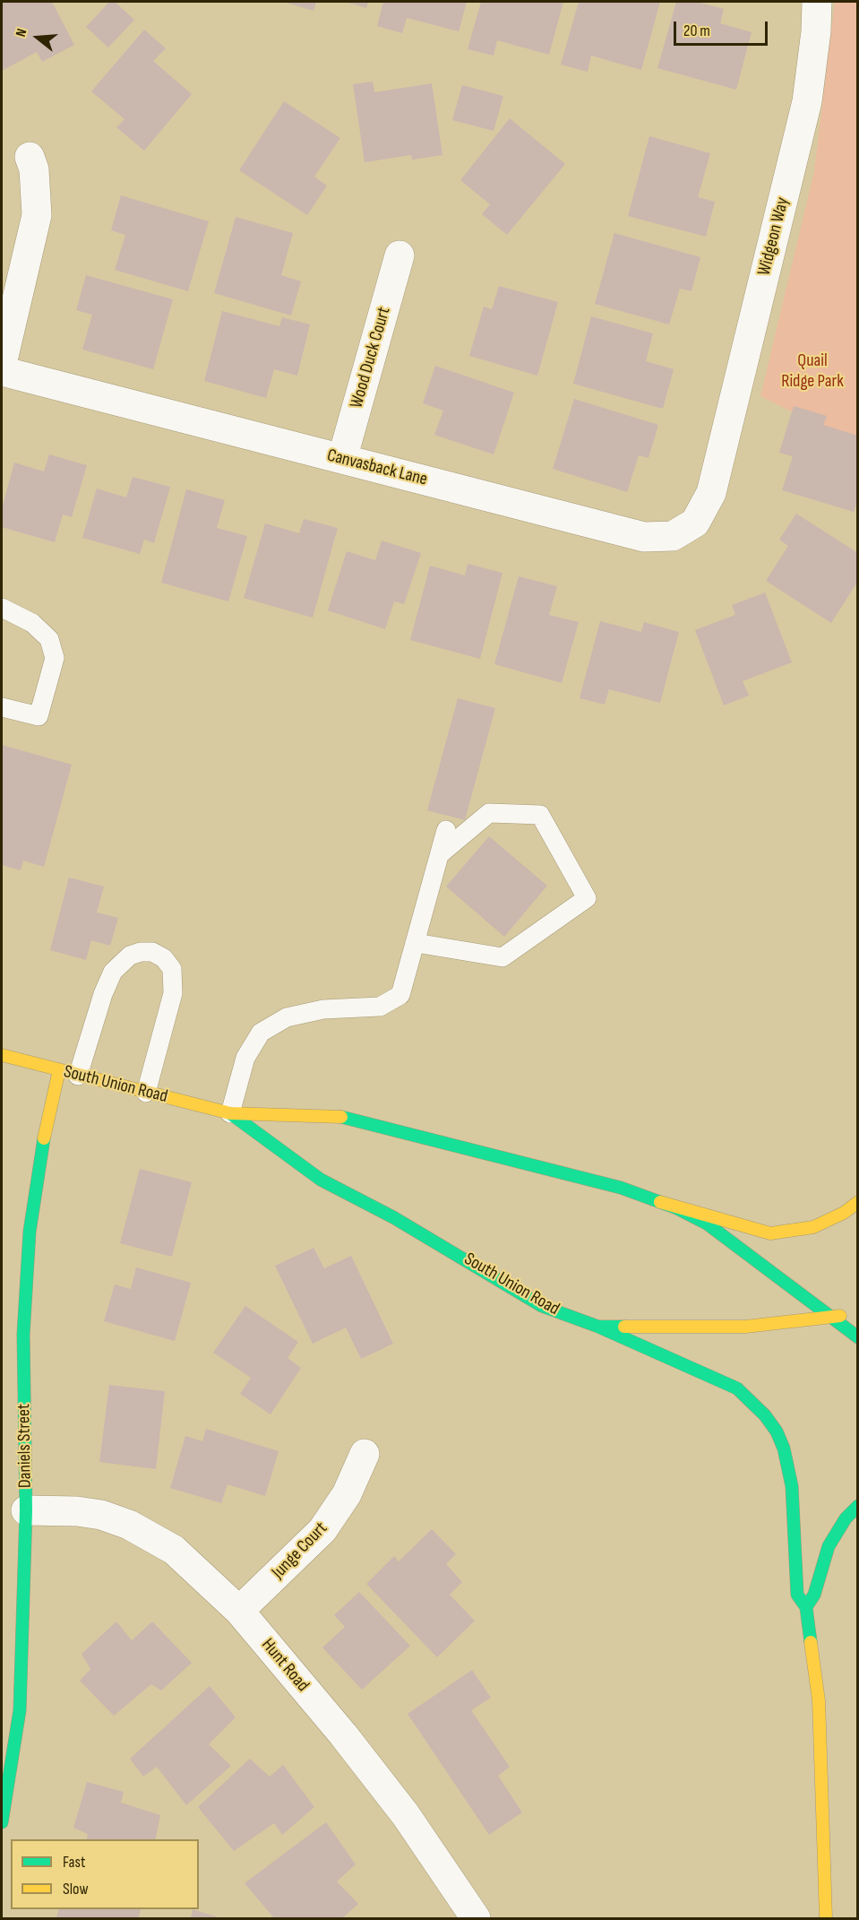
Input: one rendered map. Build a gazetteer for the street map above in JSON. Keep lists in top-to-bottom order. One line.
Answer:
{"streets":{"main road":["South Union Road","Daniels Street"],"street":["Widgeon Way","Wood Duck Court","Canvasback Lane","Junge Court","Hunt Road"]},"crossings":[["Widgeon Way","Canvasback Lane"],["Wood Duck Court","Canvasback Lane"],["South Union Road","Daniels Street"],["Daniels Street","Hunt Road"],["Junge Court","Hunt Road"]],"parks":["Quail Ridge Park"],"legend":["Fast","Slow"],"scale_bar":"20 m","north":"left"}
